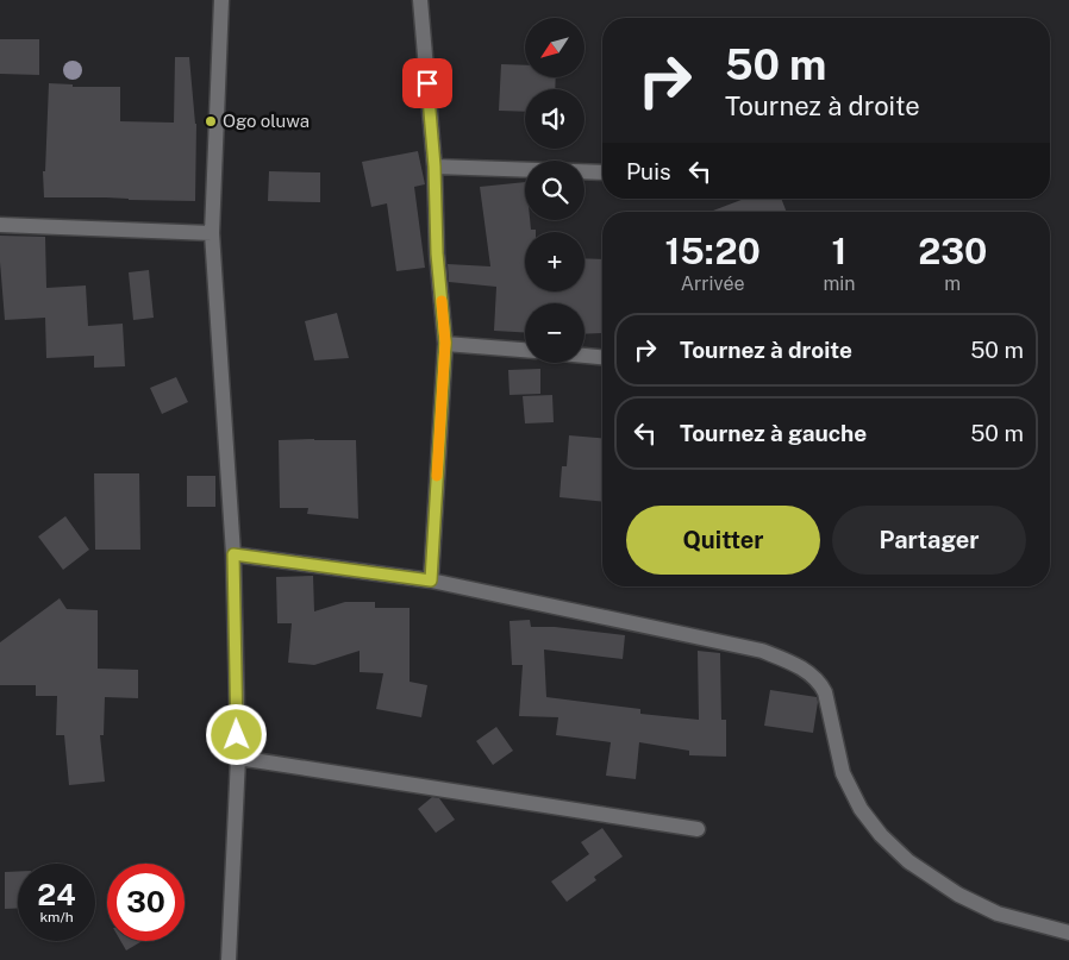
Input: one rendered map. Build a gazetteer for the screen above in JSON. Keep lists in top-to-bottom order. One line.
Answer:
{"places":["Ogo oluwa"],"north":"bottom left","page":{"map_buttons":["+","−"],"turn":["50 m","Tournez à droite"],"then":"Puis","eta":["15:20","Arrivée","1","min","230","m"],"list":[{"name":"Tournez à droite","value":"50 m"},{"name":"Tournez à gauche","value":"50 m"}],"buttons":["Quitter","Partager"],"speed":"24 km/h","limit":"30"}}
